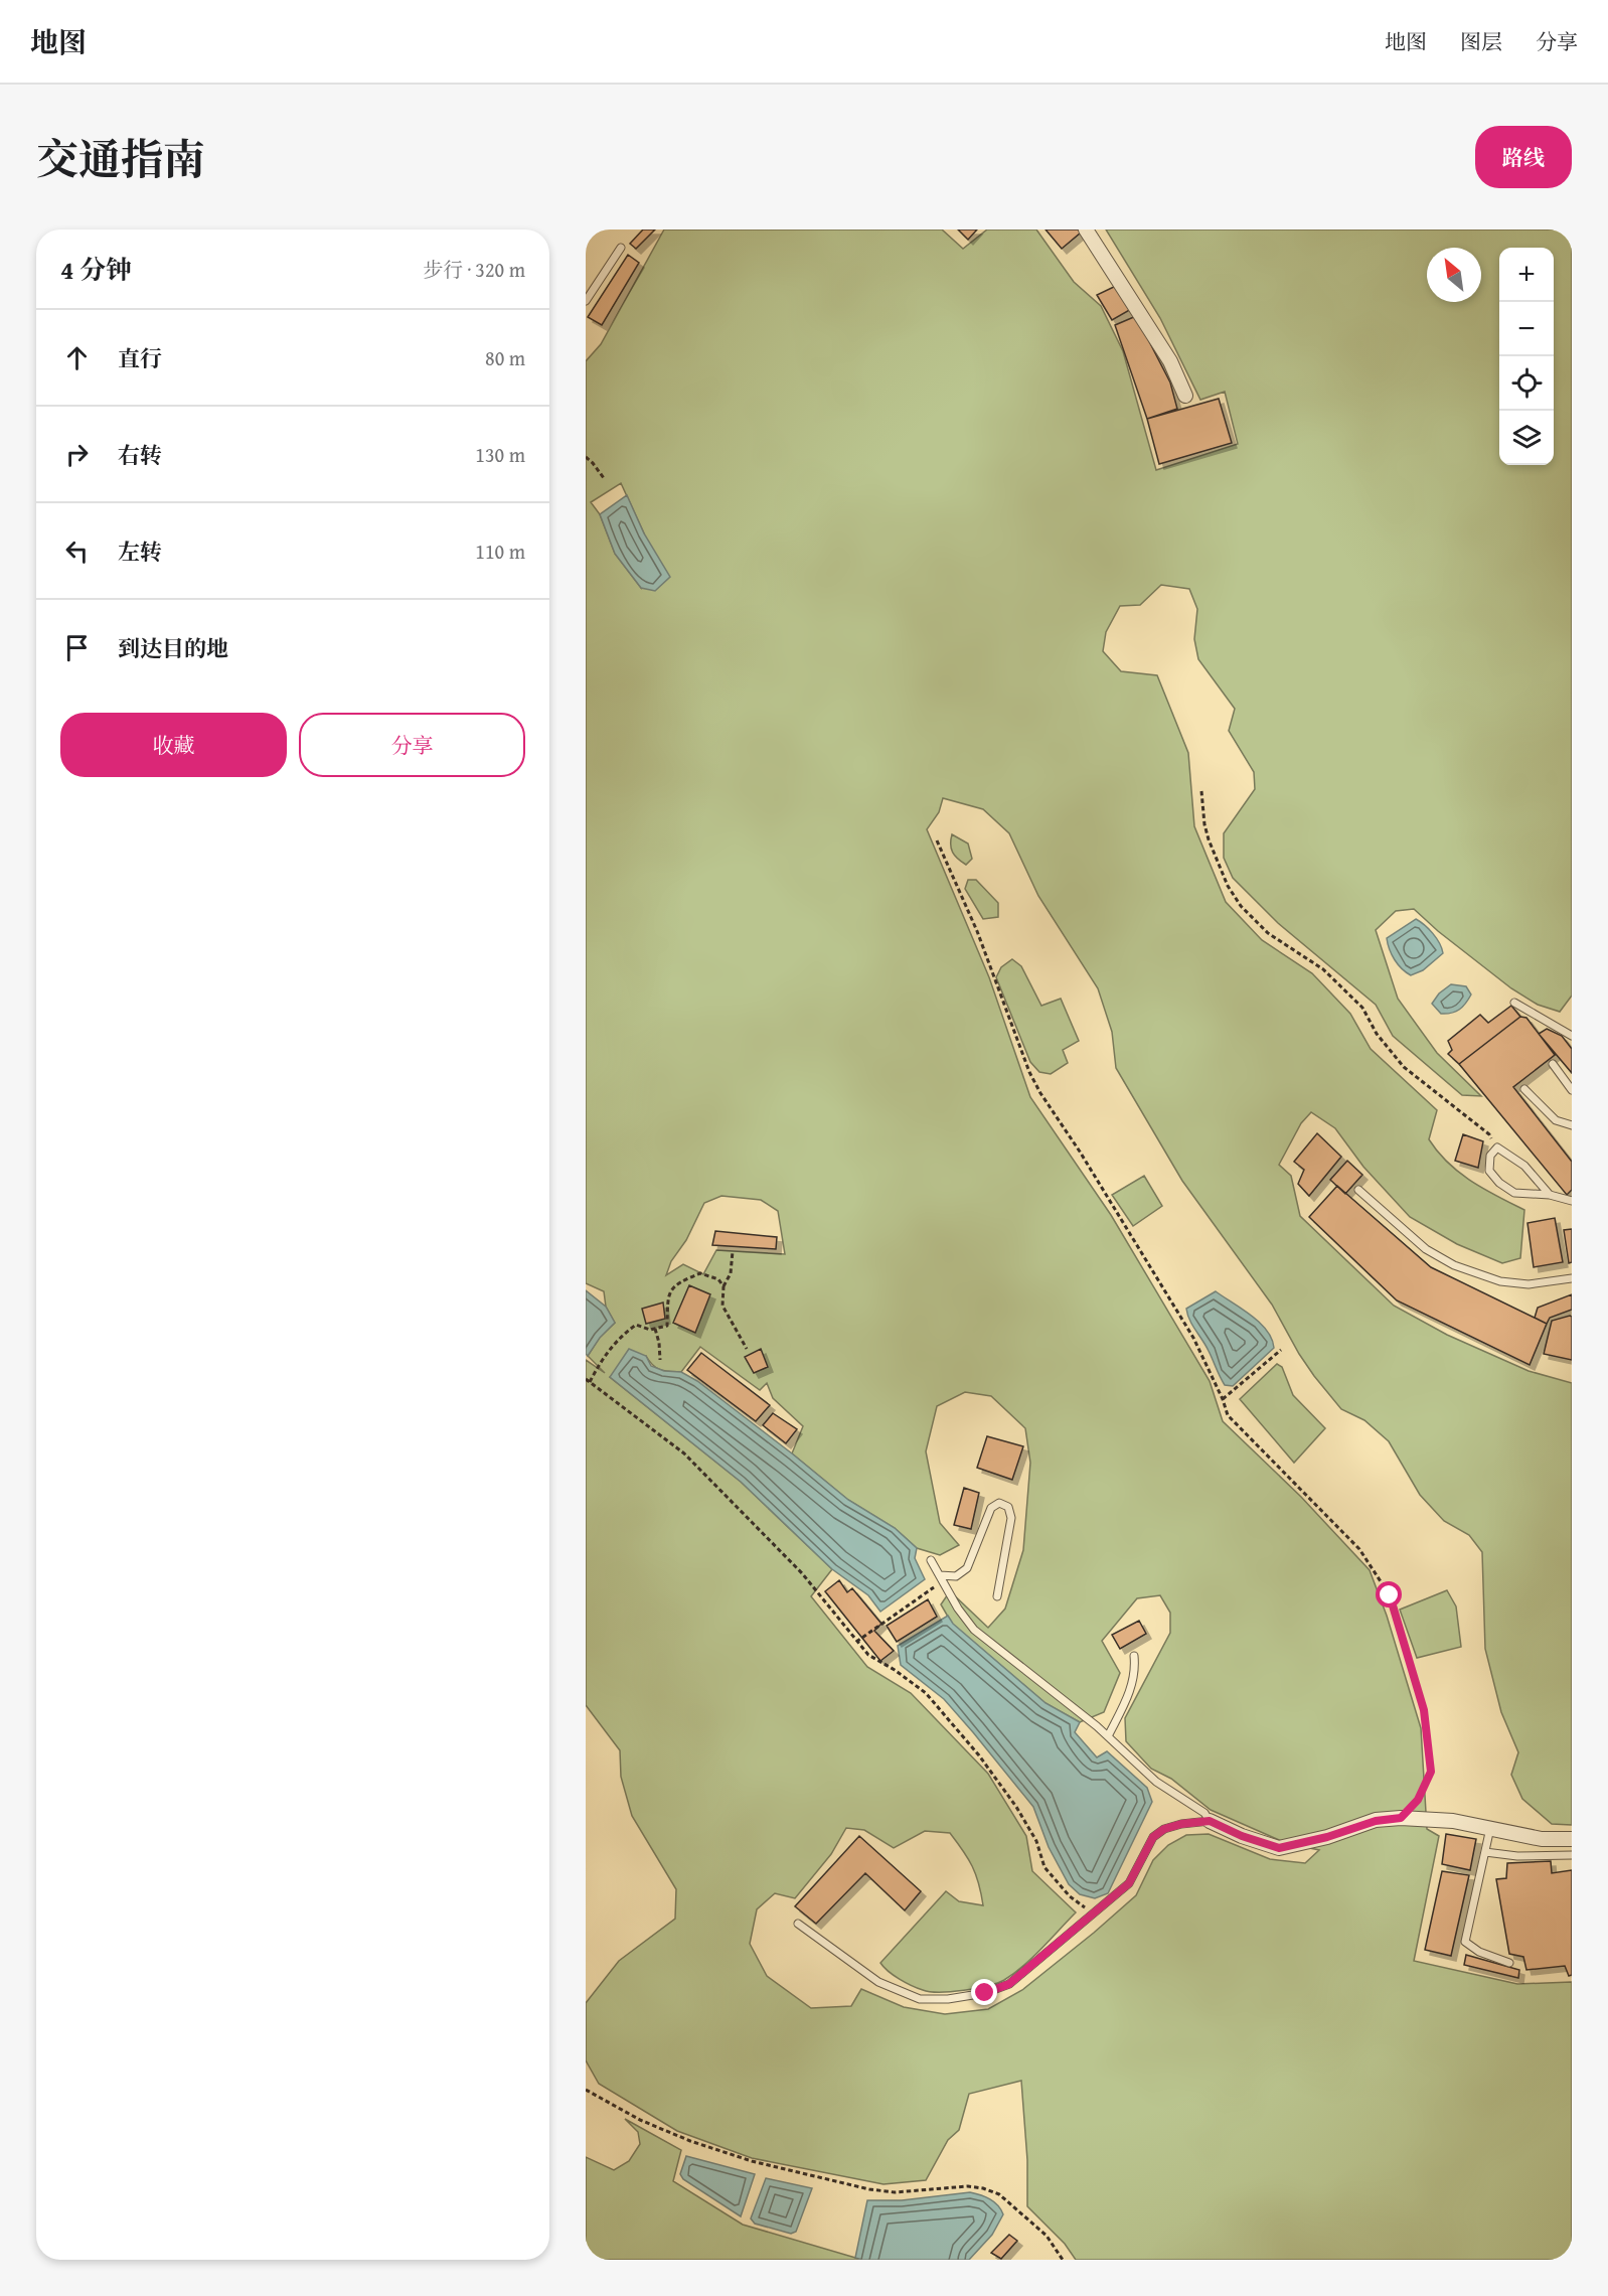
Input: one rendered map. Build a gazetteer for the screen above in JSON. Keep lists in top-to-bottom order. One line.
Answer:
{"north":"top left","page":{"header":"地图","nav":["地图","图层","分享"],"title":"交通指南","buttons":["路线",["收藏","分享"]],"heading":["4 分钟","步行 · 320 m"],"map_buttons":["+","−"],"list":[["直行","80 m"],["右转","130 m"],["左转","110 m"],"到达目的地"]}}
